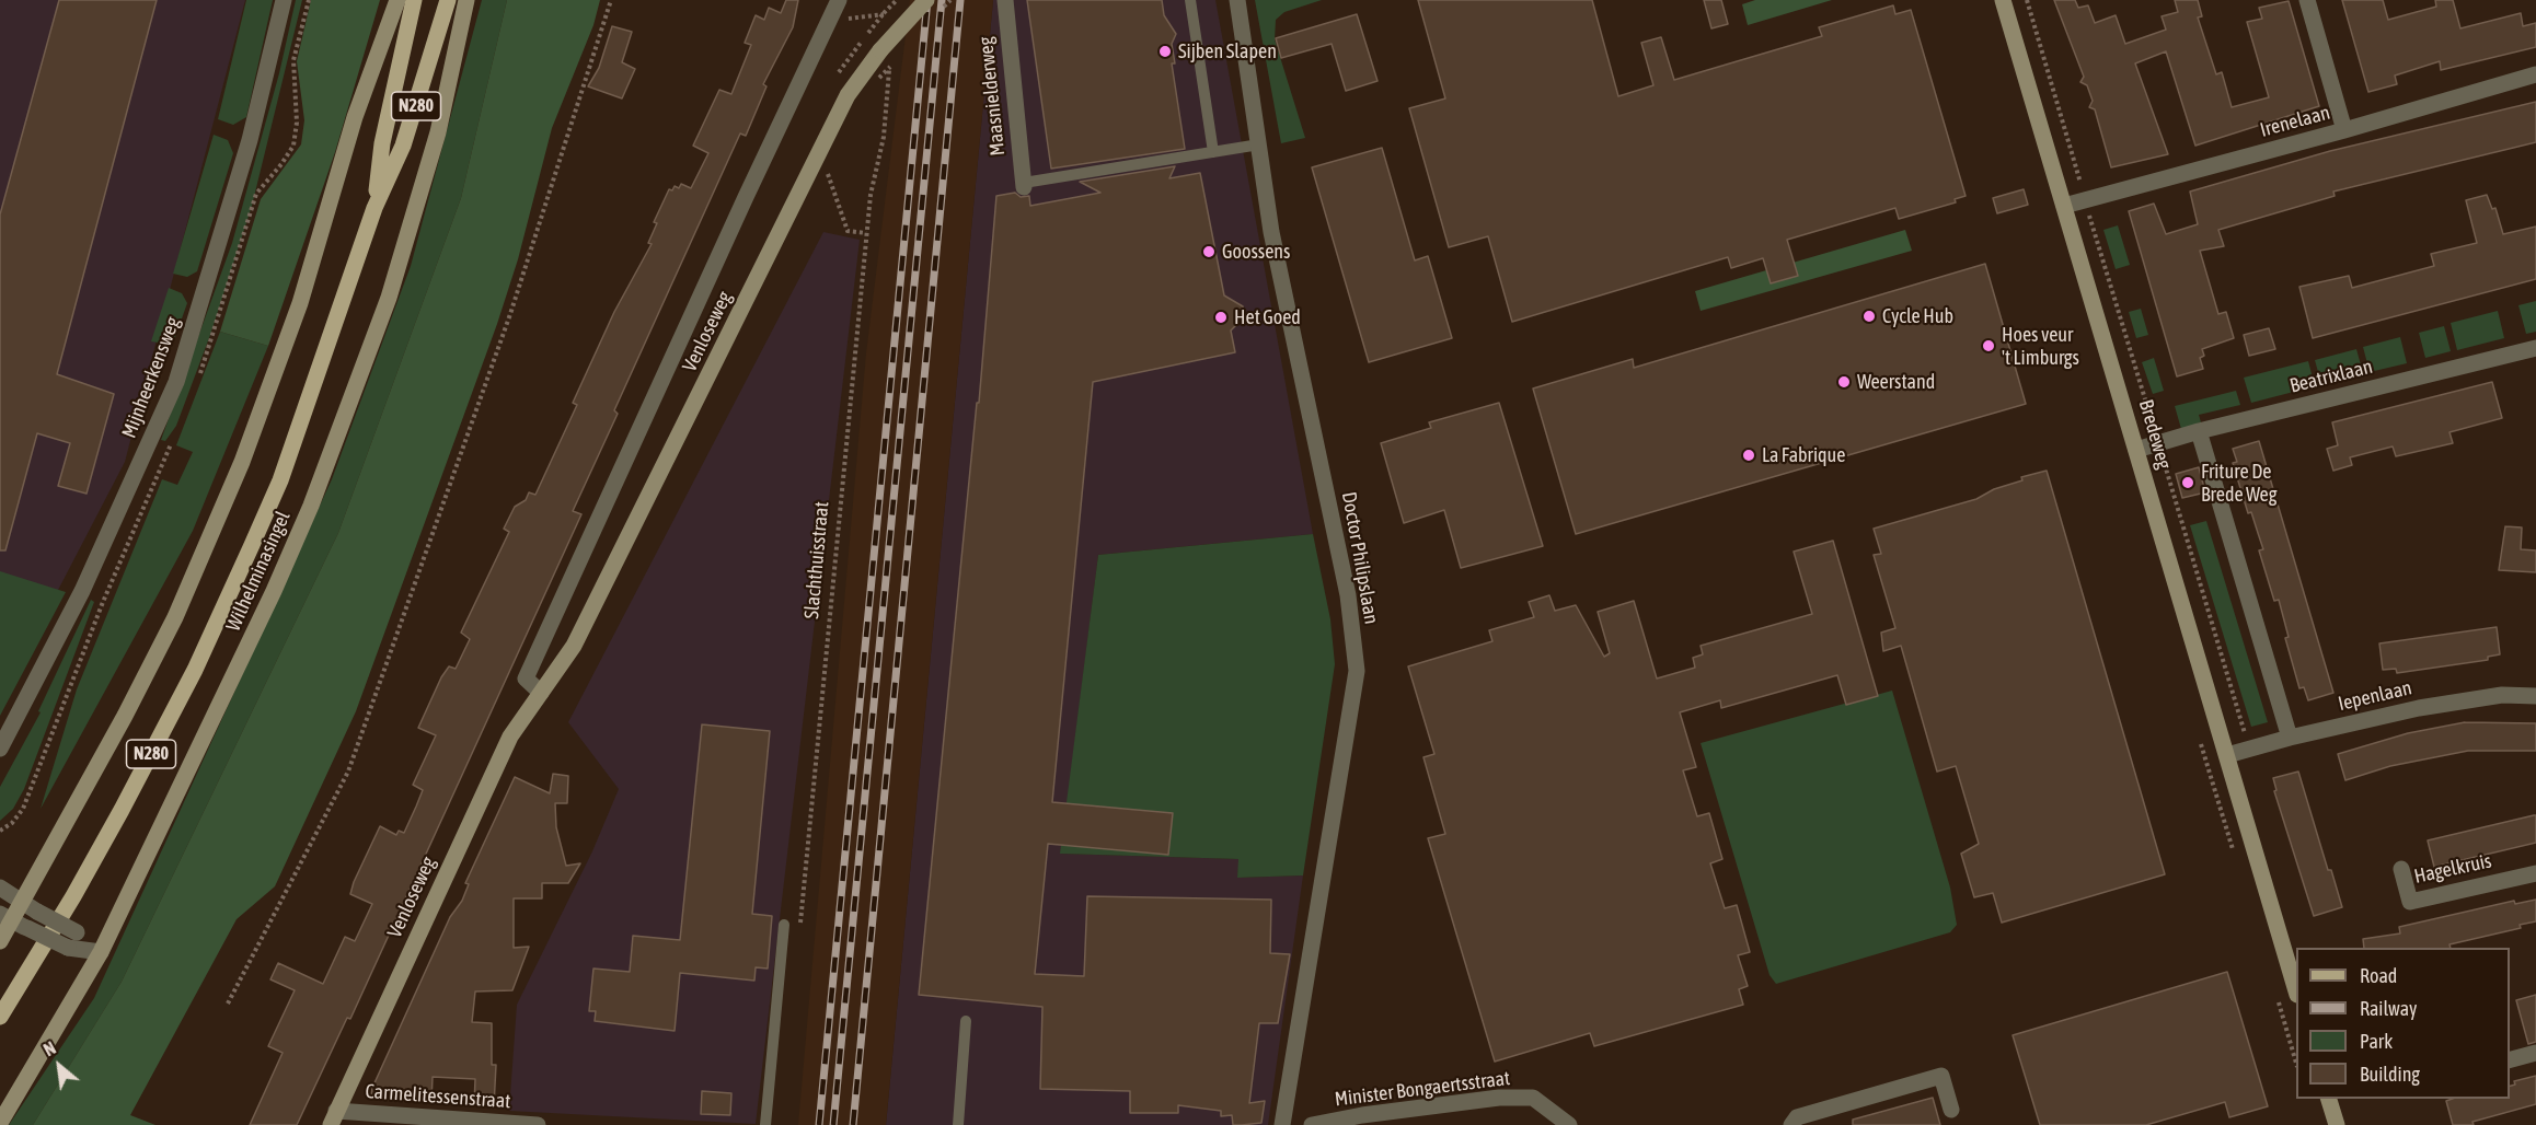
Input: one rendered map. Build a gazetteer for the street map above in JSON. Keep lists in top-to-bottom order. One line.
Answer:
{"streets":{"main road":["N280","Wilhelminasingel"],"street":["Maasnielderweg","Irenelaan","Venloseweg","Beatrixlaan","Mijnheerkensweg","Bredeweg","Doctor Philipslaan","Iepenlaan","Hagelkruis","Minister Bongaertsstraat","Carmelitessenstraat"],"path":["Slachthuisstraat"]},"crossings":[["Irenelaan","Bredeweg"],["Venloseweg","Slachthuisstraat"],["Venloseweg","Carmelitessenstraat"],["Beatrixlaan","Bredeweg"],["Bredeweg","Iepenlaan"]],"places":["Sijben Slapen","Goossens","Cycle Hub","Het Goed","Hoes veur 't Limburgs","Weerstand","La Fabrique","Friture De Brede Weg"],"legend":["Road","Railway","Park","Building"],"north":"top left"}
